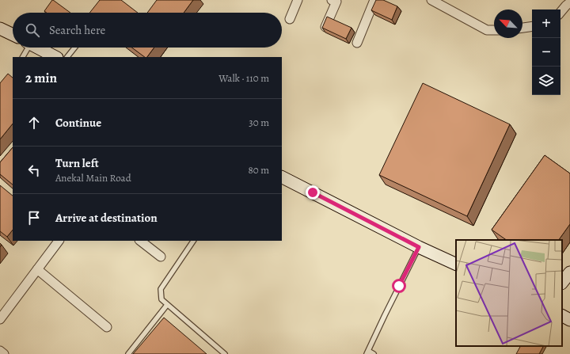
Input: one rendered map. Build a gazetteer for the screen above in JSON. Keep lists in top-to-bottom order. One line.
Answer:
{"north":"top left","page":{"map_buttons":["+","−"],"search":"Search here","heading":["2 min","Walk · 110 m"],"list":[["Continue","30 m"],["Turn left","Anekal Main Road","80 m"],"Arrive at destination"]}}
